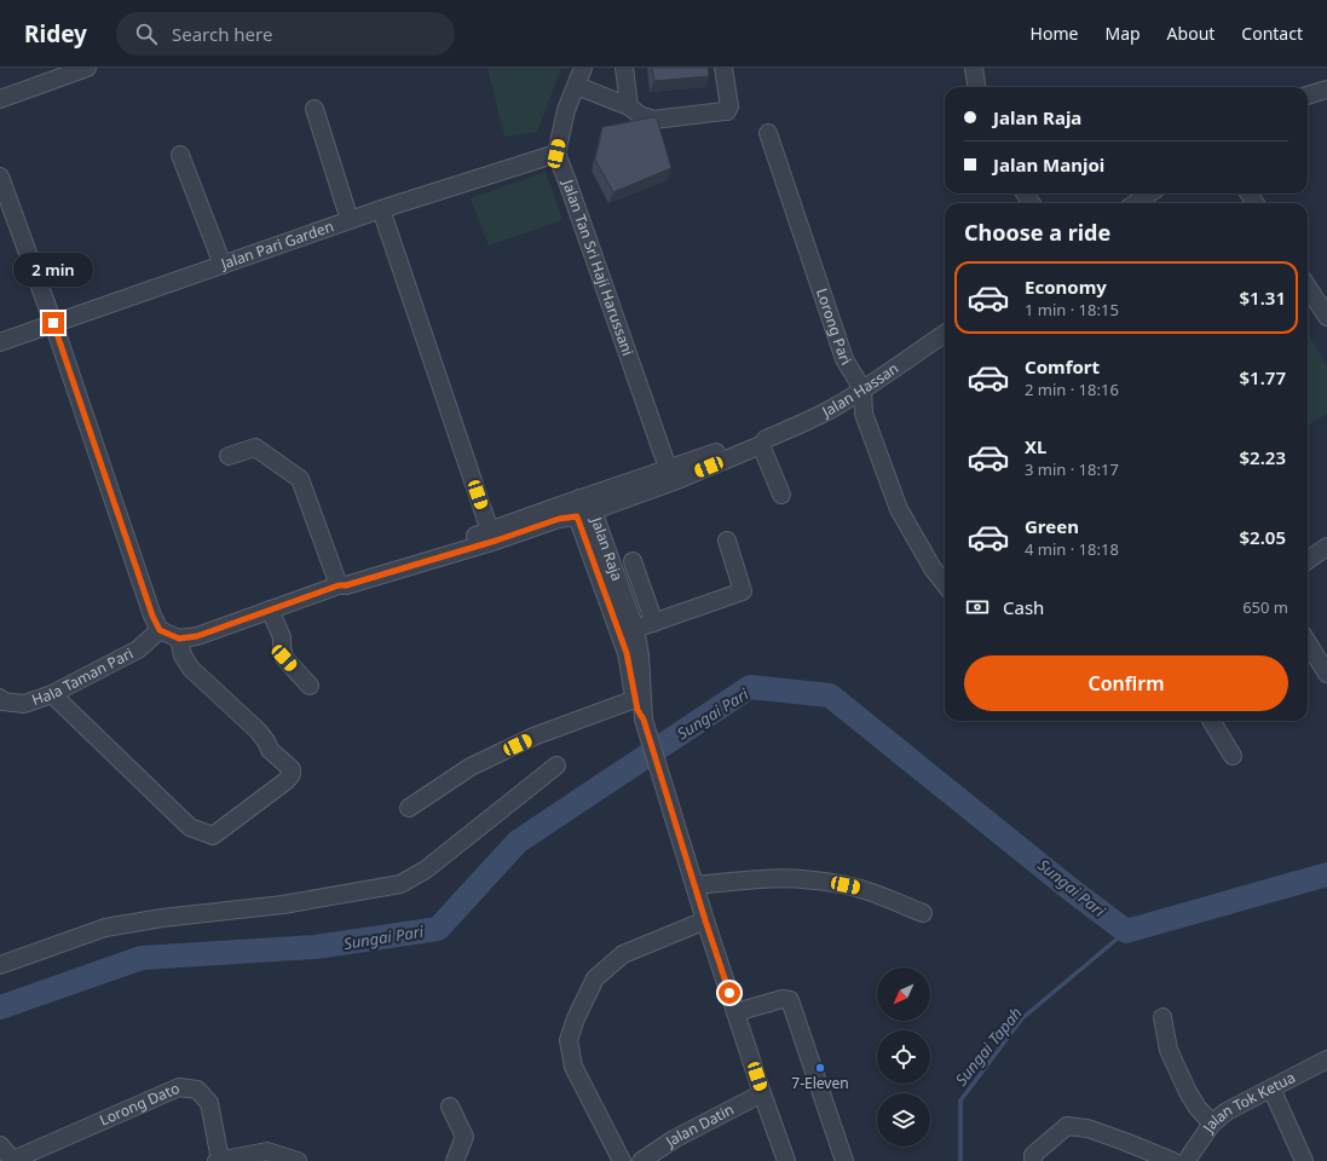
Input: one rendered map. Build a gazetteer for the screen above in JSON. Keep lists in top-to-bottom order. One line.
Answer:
{"streets":{"street":["Jalan Pari Garden","Jalan Tan Sri Haji Harussani","Lorong Pari","Jalan Hassan","Jalan Raja","Hala Taman Pari","Jalan Tok Ketua","Lorong Dato","Jalan Datin"]},"crossings":[["Jalan Pari Garden","Jalan Tan Sri Haji Harussani"],["Jalan Tan Sri Haji Harussani","Jalan Hassan"],["Lorong Pari","Jalan Hassan"],["Jalan Hassan","Jalan Raja"],["Jalan Raja","Jalan Datin"]],"water":["Sungai Pari","Sungai Tapah"],"places":["7-Eleven"],"north":"bottom left","page":{"header":"Ridey","search":"Search here","nav":["Home","Map","About","Contact"],"banner":["Jalan Raja","Jalan Manjoi"],"heading":"Choose a ride","bubble":"2 min","list":[{"name":"Economy","note":"1 min · 18:15","value":"$1.31"},{"name":"Comfort","note":"2 min · 18:16","value":"$1.77"},{"name":"XL","note":"3 min · 18:17","value":"$2.23"},{"name":"Green","note":"4 min · 18:18","value":"$2.05"}],"pay":["Cash","650 m"],"buttons":"Confirm"}}
